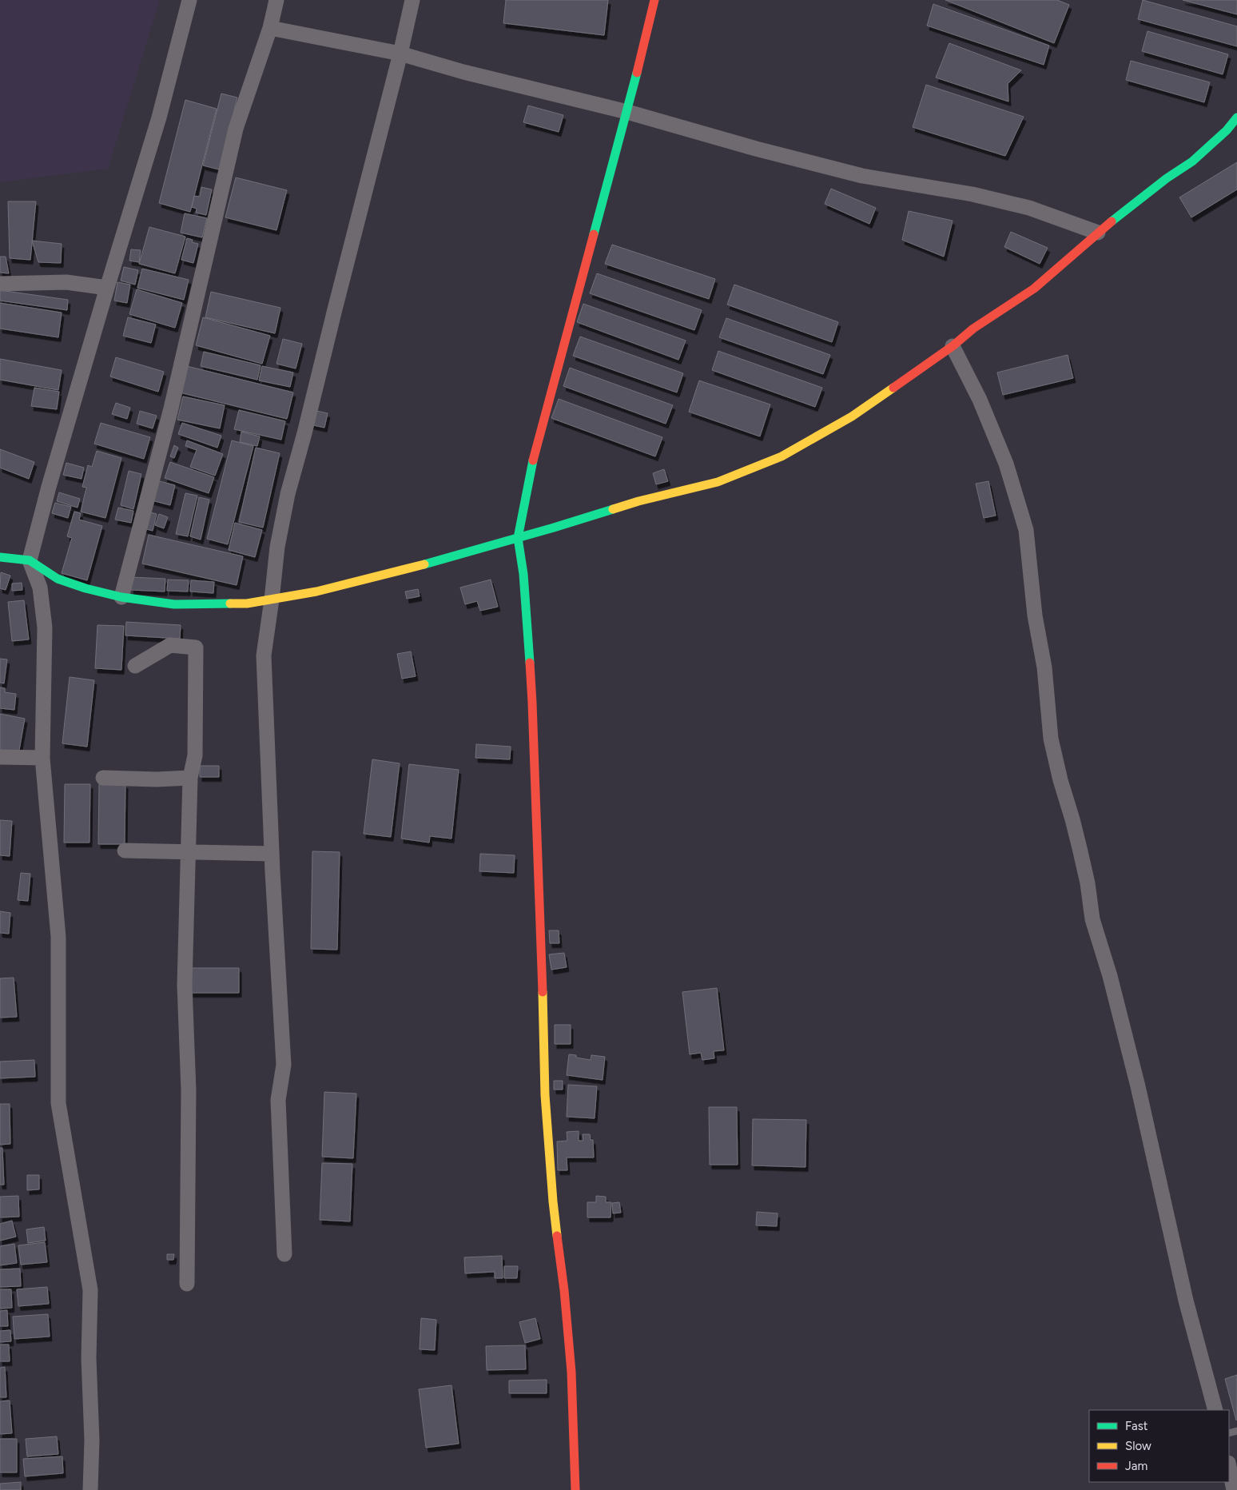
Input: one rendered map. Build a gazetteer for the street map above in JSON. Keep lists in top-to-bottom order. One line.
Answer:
{"legend":["Fast","Slow","Jam"]}
